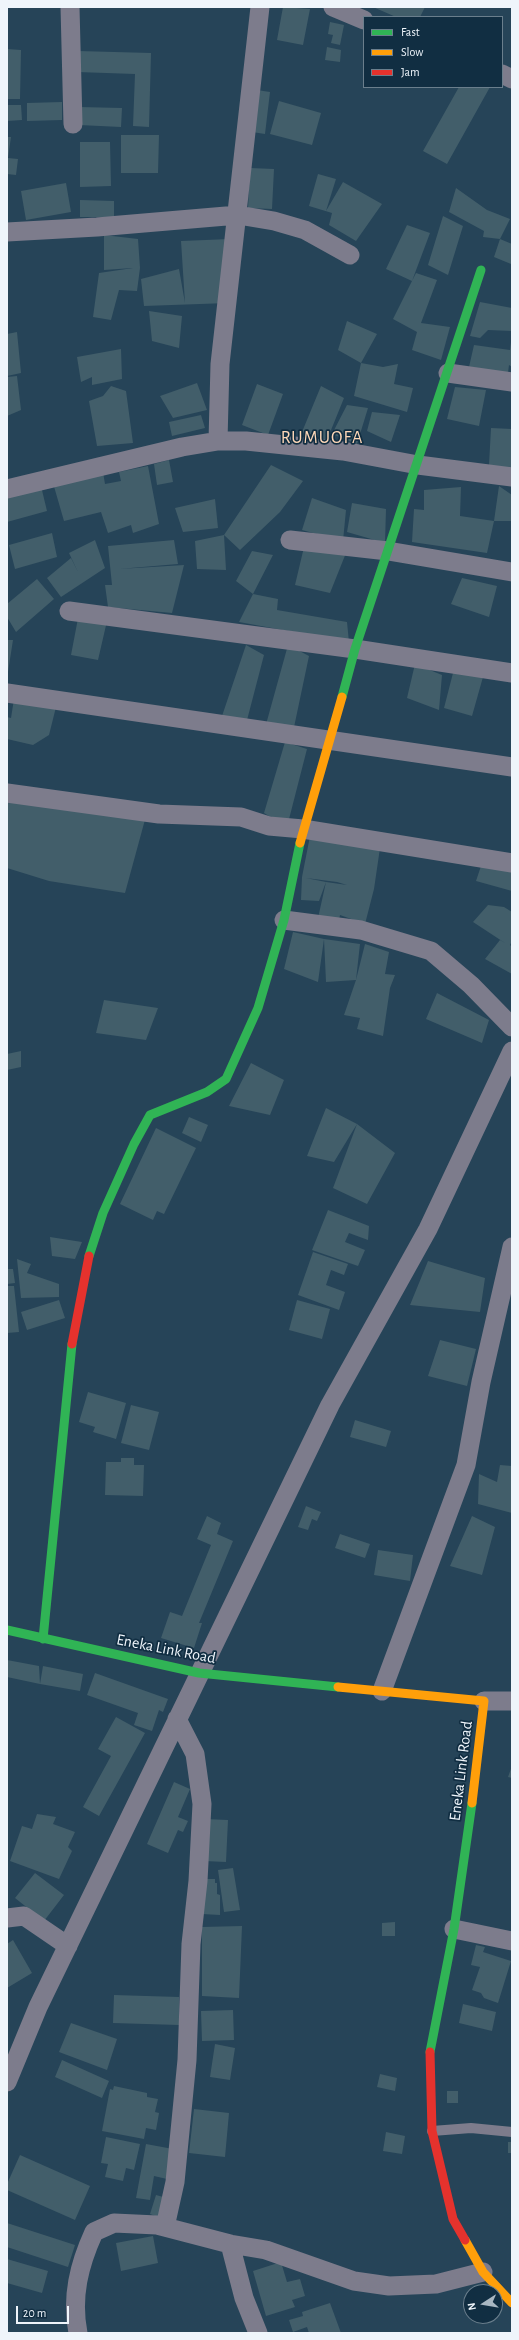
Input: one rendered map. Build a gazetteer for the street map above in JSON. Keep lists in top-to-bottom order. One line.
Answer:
{"streets":{"street":["Eneka Link Road"]},"districts":["RUMUOFA"],"legend":["Fast","Slow","Jam"],"scale_bar":"20 m","north":"left"}
